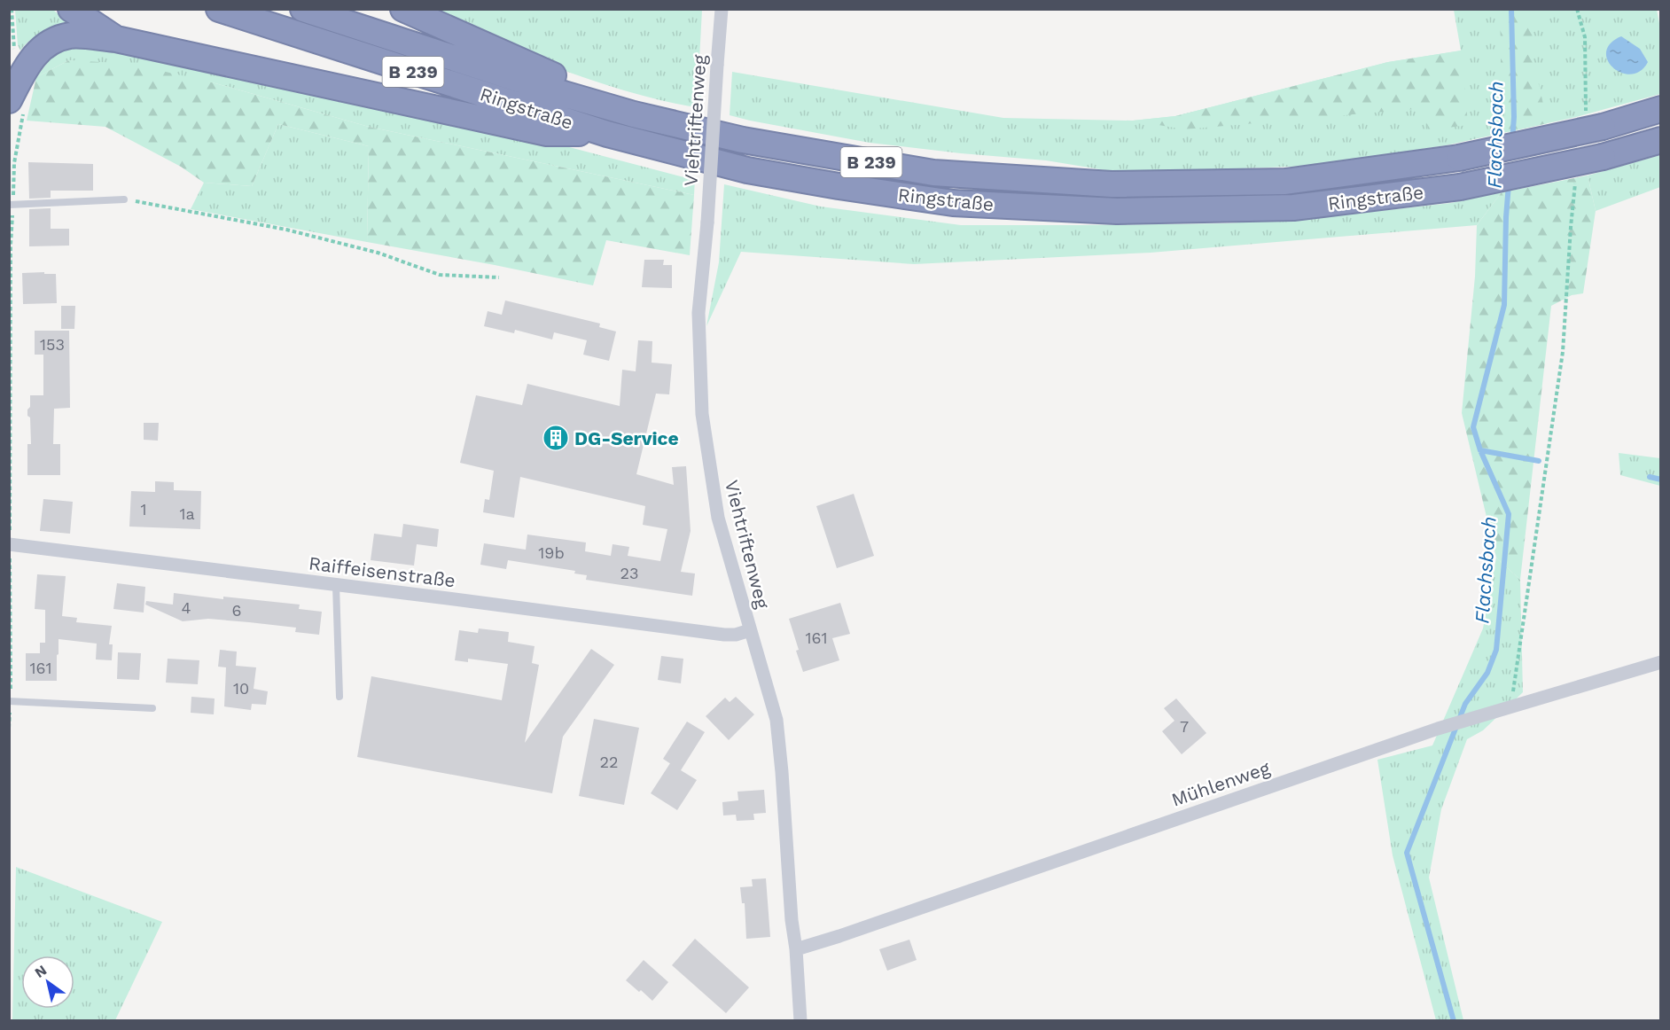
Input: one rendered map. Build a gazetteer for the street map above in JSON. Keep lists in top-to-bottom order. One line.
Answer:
{"streets":{"highway":["B 239","Ringstraße"],"street":["Viehtriftenweg","Raiffeisenstraße","Mühlenweg"]},"crossings":[["Viehtriftenweg","Raiffeisenstraße"],["Viehtriftenweg","Mühlenweg"]],"water":["Flachsbach"],"places":{"building":["DG-Service"]},"house_numbers":["153","1","1a","19b","23","4","6","161","161","10","7","22"],"north":"top left"}
